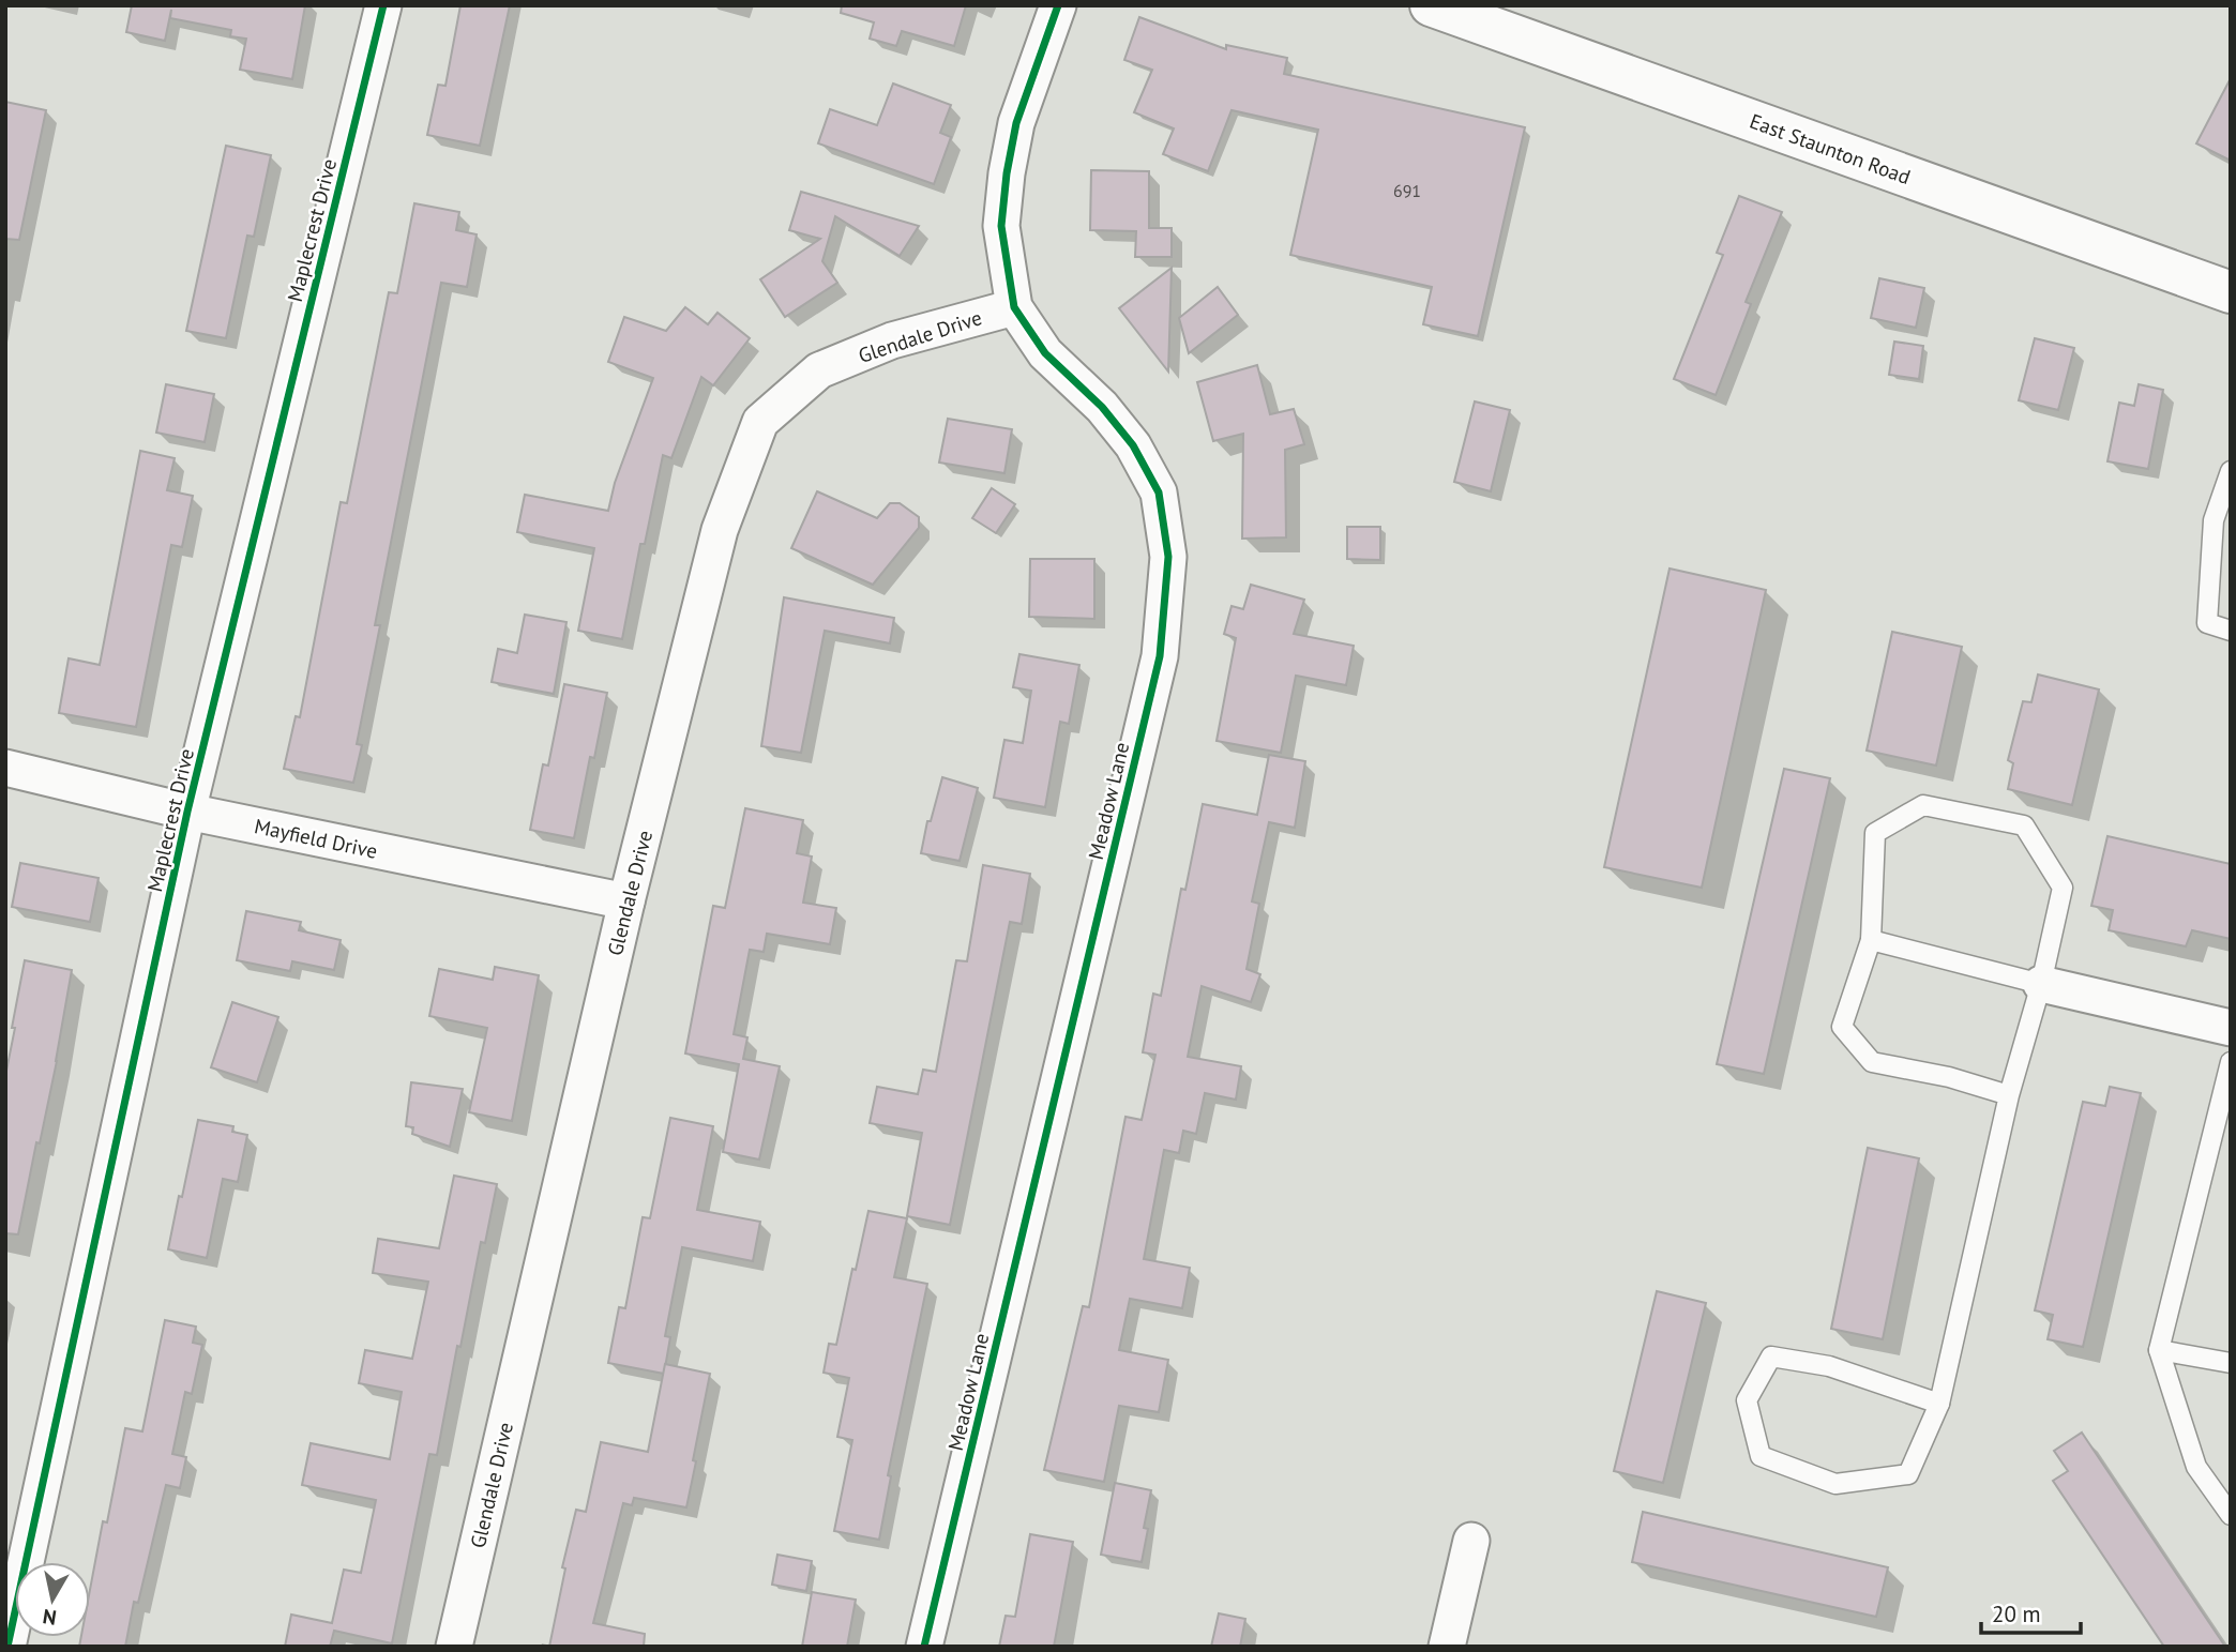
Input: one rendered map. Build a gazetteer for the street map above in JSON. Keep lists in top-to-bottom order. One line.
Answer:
{"streets":{"main road":["East Staunton Road"],"street":["Maplecrest Drive","Glendale Drive","Meadow Lane","Mayfield Drive"]},"crossings":[["Maplecrest Drive","Mayfield Drive"],["Glendale Drive","Meadow Lane"],["Glendale Drive","Mayfield Drive"]],"house_numbers":["691"],"scale_bar":"20 m","north":"bottom"}
